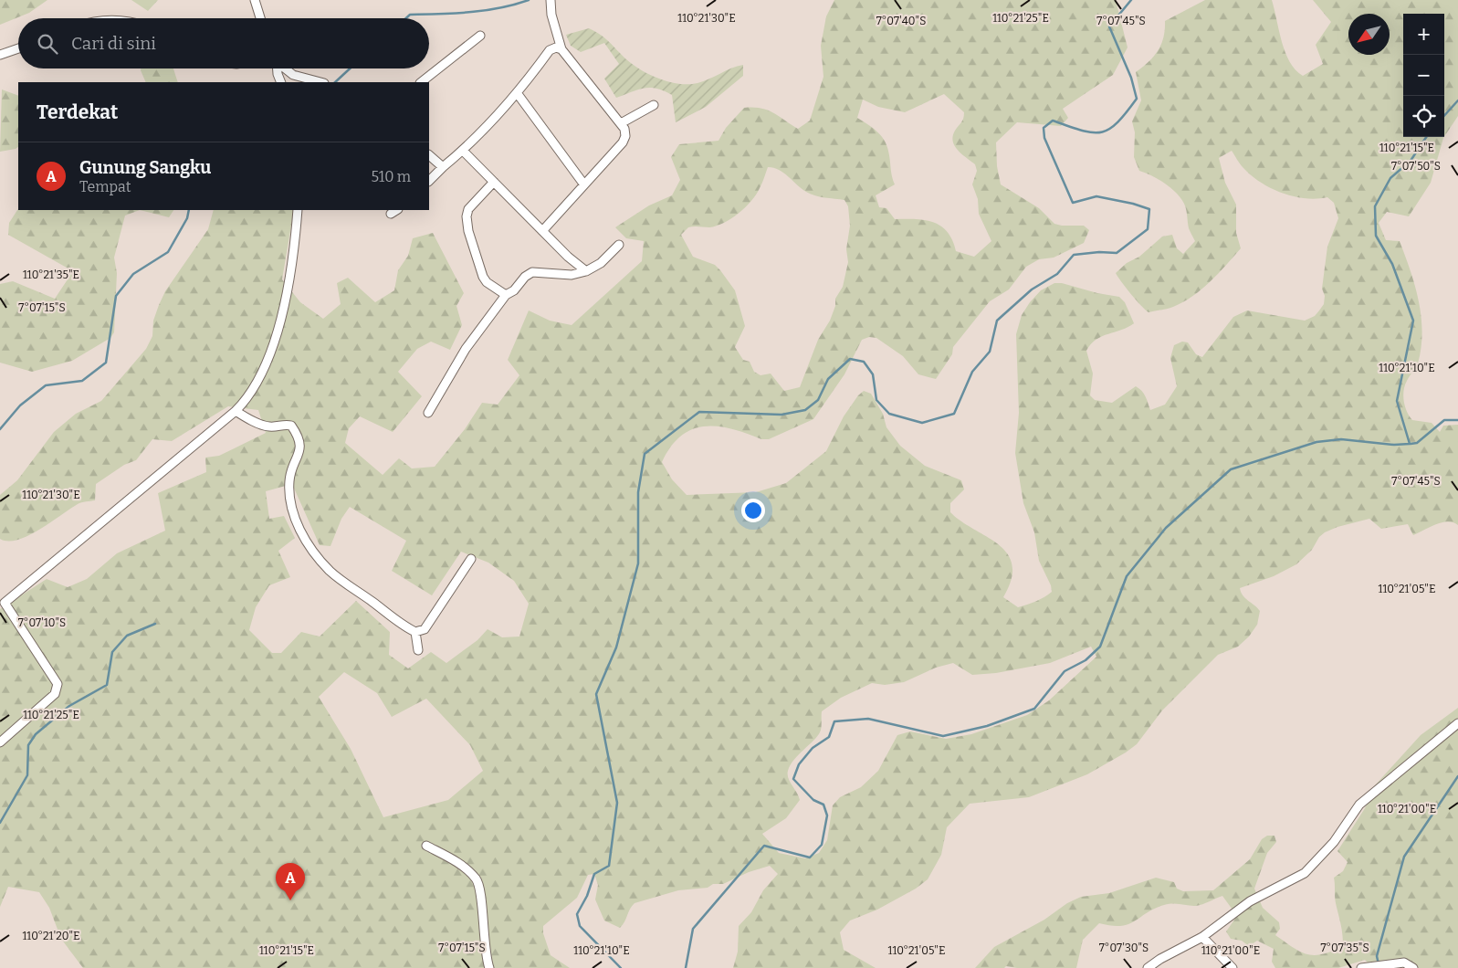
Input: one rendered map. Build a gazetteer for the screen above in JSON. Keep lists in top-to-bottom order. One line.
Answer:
{"north":"bottom left","page":{"map_buttons":["+","−"],"search":"Cari di sini","heading":"Terdekat","list":[{"mark":"A","name":"Gunung Sangku","note":"Tempat","value":"510 m"}],"pins":"A"},"coordinates":["110°21'30\"E","110°21'25\"E","7°07'40\"S","7°07'45\"S","110°21'15\"E","7°07'50\"S","110°21'35\"E","7°07'15\"S","110°21'10\"E","110°21'05\"E","7°07'10\"S","110°21'00\"E","110°21'20\"E","7°07'30\"S","7°07'35\"S"]}
